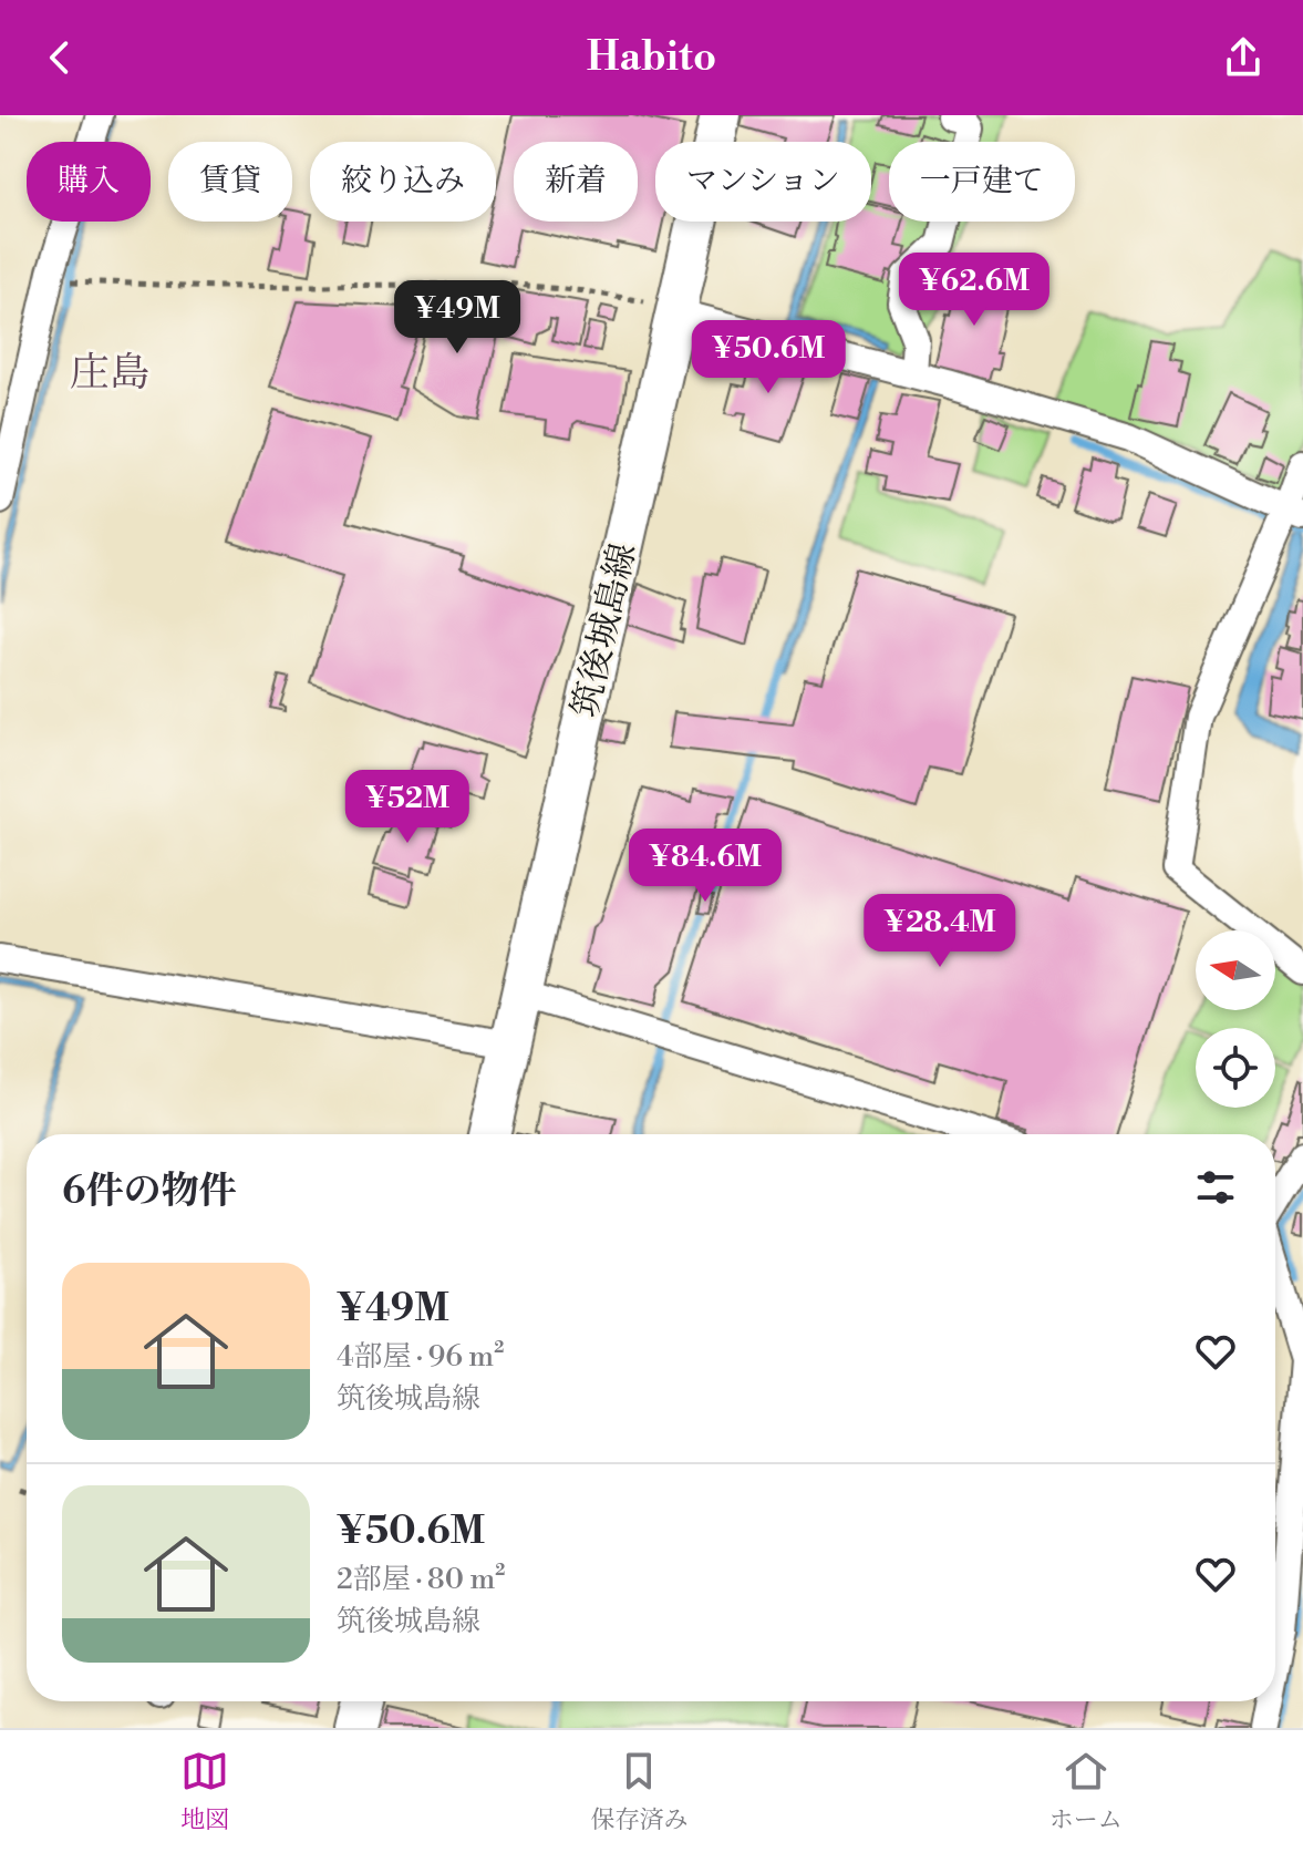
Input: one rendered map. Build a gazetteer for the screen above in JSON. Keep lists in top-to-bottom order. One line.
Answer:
{"streets":{"main road":["筑後城島線"]},"districts":["庄島"],"north":"left","page":{"header":"Habito","chip":["購入","賃貸","絞り込み","新着","マンション","一戸建て"],"price":["¥62.6M","¥49M","¥50.6M","¥52M","¥84.6M","¥28.4M"],"heading":"6件の物件","list":[{"name":"¥49M","note":"4部屋 · 96 m² · 筑後城島線"},{"name":"¥50.6M","note":"2部屋 · 80 m² · 筑後城島線"}],"tabs":["地図","保存済み","ホーム"]}}
